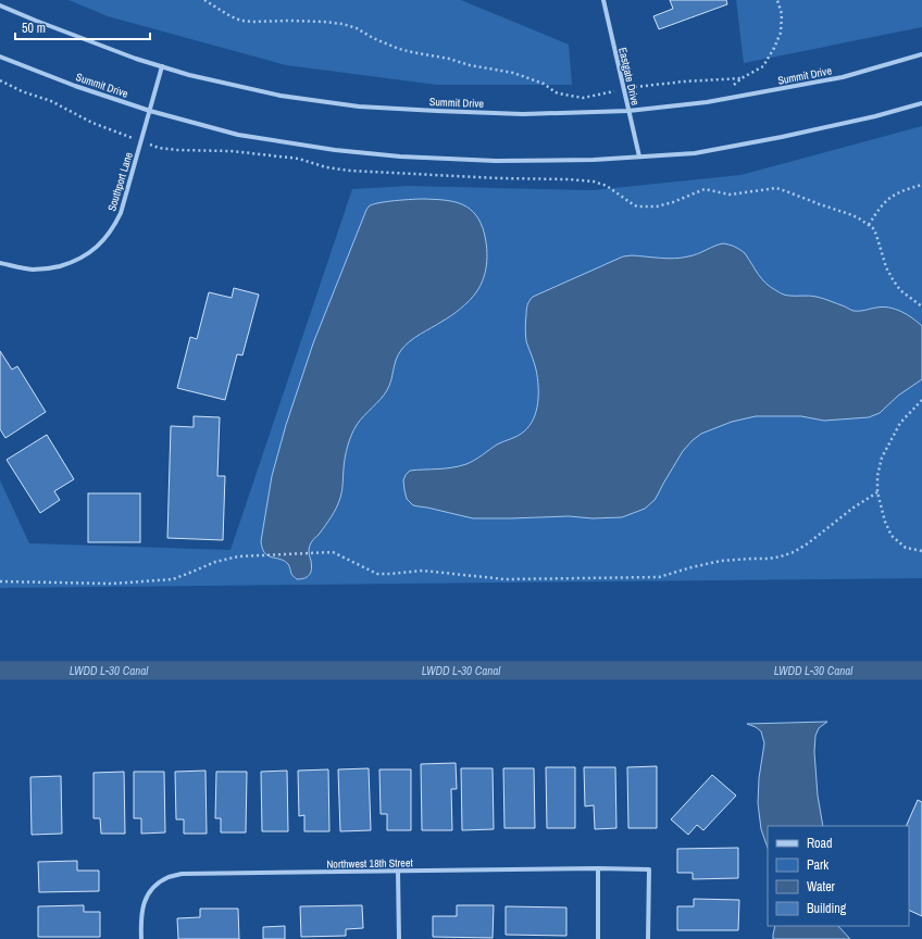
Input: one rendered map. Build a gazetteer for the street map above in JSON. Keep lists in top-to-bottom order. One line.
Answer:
{"streets":{"street":["Summit Drive","Eastgate Drive","Southport Lane","Northwest 18th Street"]},"crossings":[["Summit Drive","Eastgate Drive"],["Summit Drive","Southport Lane"]],"water":["LWDD L-30 Canal"],"legend":["Road","Park","Water","Building"],"scale_bar":"50 m"}
